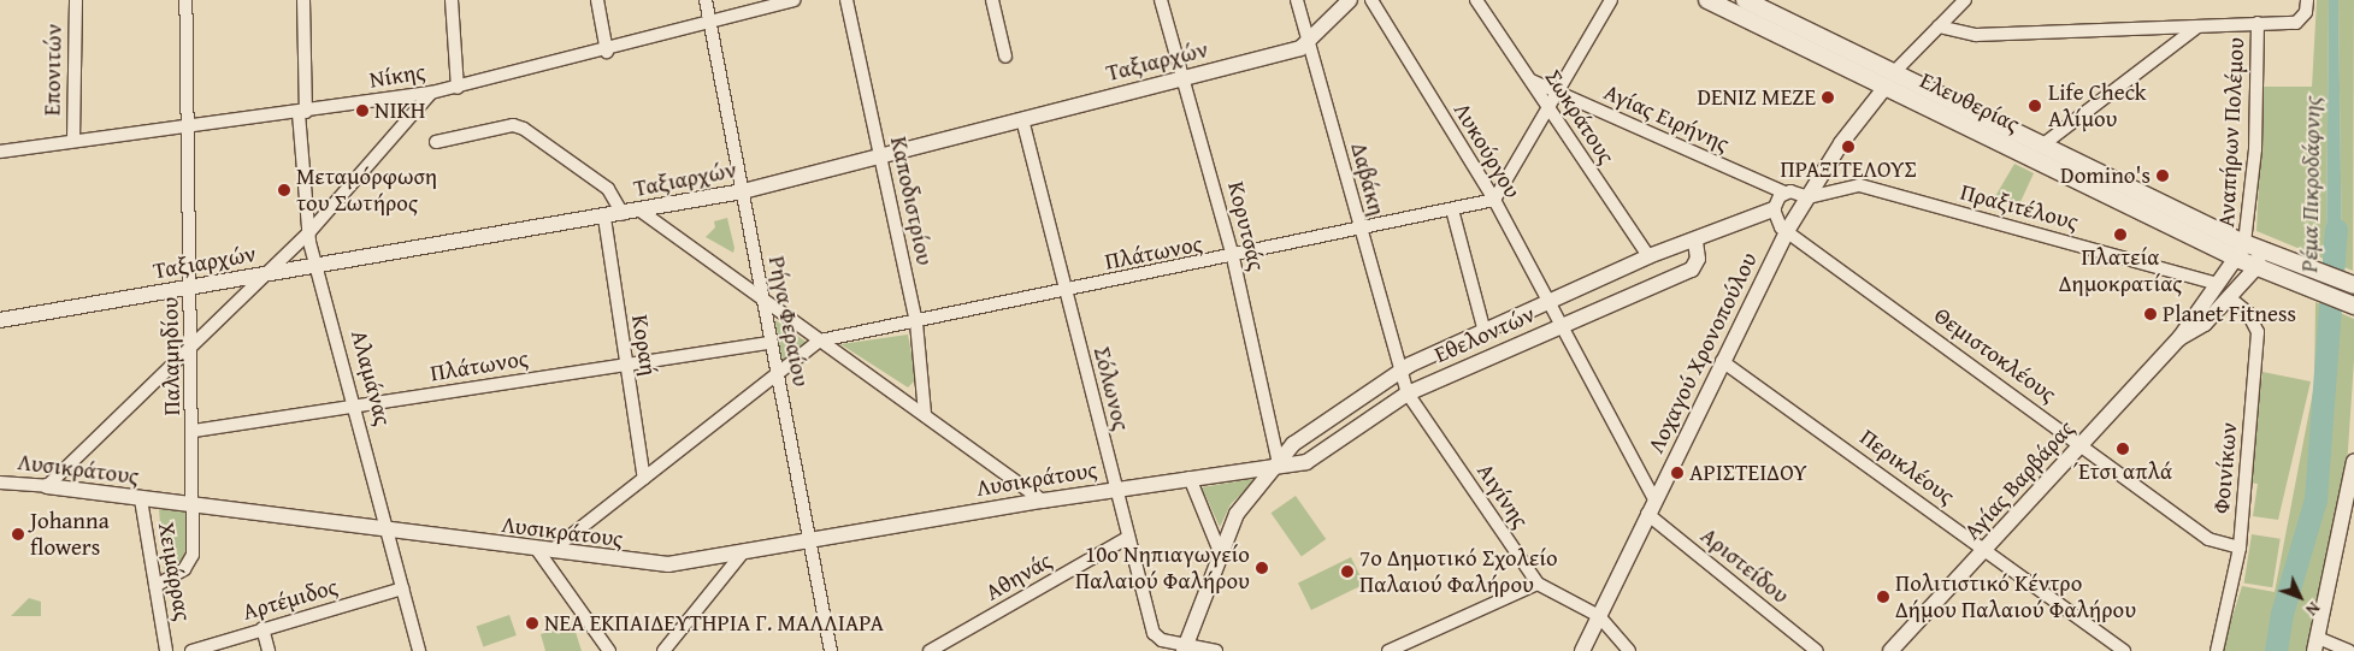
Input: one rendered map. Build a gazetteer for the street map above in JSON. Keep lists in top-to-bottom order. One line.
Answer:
{"streets":{"main road":["Ελευθερίας"],"street":["Ταξιαρχών","Επονιτών","Νίκης","Σωκράτους","Αγίας Ειρήνης","Αναπήρων Πολέμου","Λυκούργου","Δαβάκη","Καποδιστρίου","Πραξιτέλους","Κορυτσάς","Πλάτωνος","Ρήγα Φεραίου","Εθελοντών","Κοραή","Λοχαγού Χρονοπούλου","Θεμιστοκλέους","Παλαμηδίου","Αλαμάνας","Σόλωνος","Περικλέους","Φοινίκων","Λυσικράτους","Αγίας Βαρβάρας","Αιγίνης","Αριστείδου","Χειμάρρας","Αθηνάς","Αρτέμιδος"]},"crossings":[["Ταξιαρχών","Δαβάκη"],["Ταξιαρχών","Καποδιστρίου"],["Ταξιαρχών","Κορυτσάς"],["Ταξιαρχών","Ρήγα Φεραίου"],["Ταξιαρχών","Κοραή"],["Ταξιαρχών","Παλαμηδίου"],["Ταξιαρχών","Αλαμάνας"],["Ταξιαρχών","Σόλωνος"],["Επονιτών","Νίκης"],["Νίκης","Ρήγα Φεραίου"],["Νίκης","Παλαμηδίου"],["Νίκης","Αλαμάνας"],["Ελευθερίας","Αναπήρων Πολέμου"],["Ελευθερίας","Λοχαγού Χρονοπούλου"],["Ελευθερίας","Αγίας Βαρβάρας"],["Σωκράτους","Αγίας Ειρήνης"],["Σωκράτους","Εθελοντών"],["Αγίας Ειρήνης","Πραξιτέλους"],["Αγίας Ειρήνης","Λοχαγού Χρονοπούλου"],["Αναπήρων Πολέμου","Αγίας Βαρβάρας"],["Λυκούργου","Πλάτωνος"],["Λυκούργου","Εθελοντών"],["Λυκούργου","Αριστείδου"],["Δαβάκη","Πλάτωνος"],["Δαβάκη","Εθελοντών"],["Δαβάκη","Αιγίνης"],["Καποδιστρίου","Πλάτωνος"],["Πραξιτέλους","Λοχαγού Χρονοπούλου"],["Πραξιτέλους","Αγίας Βαρβάρας"],["Κορυτσάς","Πλάτωνος"],["Κορυτσάς","Εθελοντών"],["Πλάτωνος","Ρήγα Φεραίου"],["Πλάτωνος","Κοραή"],["Πλάτωνος","Παλαμηδίου"],["Πλάτωνος","Αλαμάνας"],["Πλάτωνος","Σόλωνος"],["Ρήγα Φεραίου","Λυσικράτους"],["Εθελοντών","Σόλωνος"],["Εθελοντών","Λυσικράτους"],["Εθελοντών","Αιγίνης"],["Εθελοντών","Αριστείδου"],["Λοχαγού Χρονοπούλου","Θεμιστοκλέους"],["Λοχαγού Χρονοπούλου","Περικλέους"],["Λοχαγού Χρονοπούλου","Αιγίνης"],["Λοχαγού Χρονοπούλου","Αριστείδου"],["Θεμιστοκλέους","Φοινίκων"],["Θεμιστοκλέους","Αγίας Βαρβάρας"],["Παλαμηδίου","Λυσικράτους"],["Παλαμηδίου","Χειμάρρας"],["Αλαμάνας","Λυσικράτους"],["Αλαμάνας","Αρτέμιδος"],["Σόλωνος","Λυσικράτους"],["Σόλωνος","Αθηνάς"],["Περικλέους","Αγίας Βαρβάρας"],["Φοινίκων","Αγίας Βαρβάρας"],["Λυσικράτους","Χειμάρρας"]],"water":["Ρέμα Πικροδάφνης"],"places":["DENIZ MEZE","Life Check Αλίμου","ΝΙΚΗ","ΠΡΑΞΙΤΕΛΟΥΣ","Domino's","Μεταμόρφωση του Σωτήρος","Πλατεία Δημοκρατίας","Planet Fitness","Έτσι απλά","ΑΡΙΣΤΕΙΔΟΥ","Johanna flowers","10ο Νηπιαγωγείο Παλαιού Φαλήρου","7ο Δημοτικό Σχολείο Παλαιού Φαλήρου","Πολιτιστικό Κέντρο Δήμου Παλαιού Φαλήρου","ΝΕΑ ΕΚΠΑΙΔΕΥΤΗΡΙΑ Γ. ΜΑΛΛΙΑΡΑ"],"north":"bottom right"}
